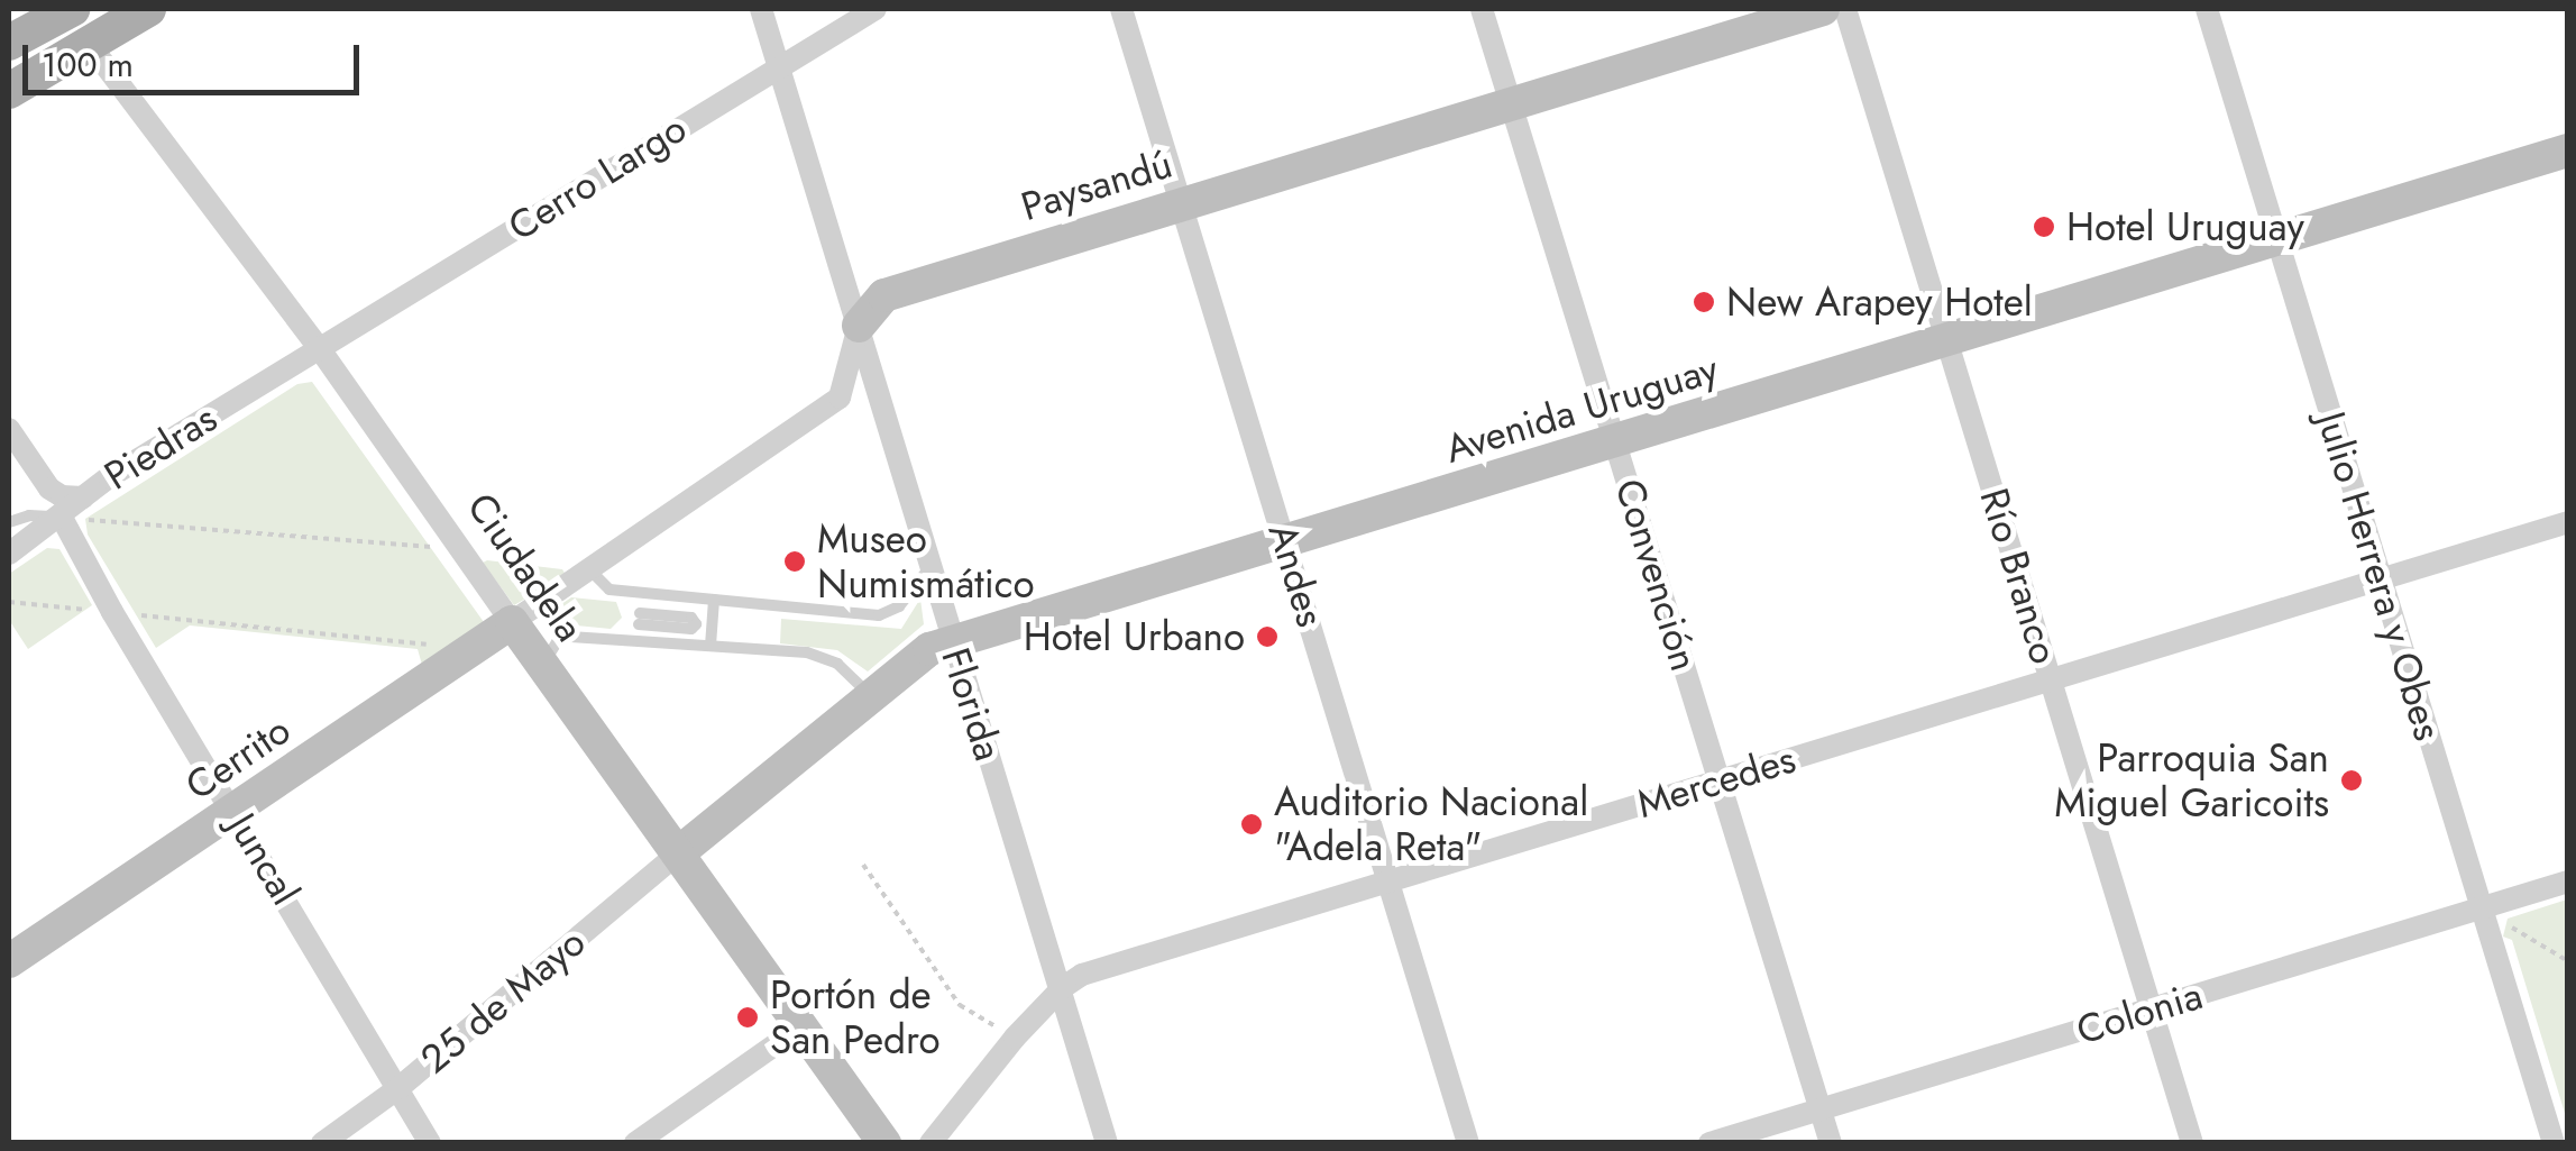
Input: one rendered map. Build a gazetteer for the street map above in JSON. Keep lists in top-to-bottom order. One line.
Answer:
{"streets":{"street":["Cerro Largo","Paysandú","Avenida Uruguay","Piedras","Ciudadela","Andes","Convención","Río Branco","Julio Herrera y Obes","Florida","Cerrito","Mercedes","Juncal","25 de Mayo","Colonia"]},"crossings":[["Cerro Largo","Piedras"],["Cerro Largo","Ciudadela"],["Cerro Largo","Florida"],["Paysandú","Andes"],["Paysandú","Convención"],["Paysandú","Florida"],["Avenida Uruguay","Ciudadela"],["Avenida Uruguay","Andes"],["Avenida Uruguay","Convención"],["Avenida Uruguay","Río Branco"],["Avenida Uruguay","Julio Herrera y Obes"],["Avenida Uruguay","Florida"],["Avenida Uruguay","25 de Mayo"],["Piedras","Ciudadela"],["Piedras","Juncal"],["Ciudadela","Cerrito"],["Ciudadela","25 de Mayo"],["Andes","Mercedes"],["Convención","Mercedes"],["Convención","Colonia"],["Río Branco","Mercedes"],["Río Branco","Colonia"],["Julio Herrera y Obes","Mercedes"],["Julio Herrera y Obes","Colonia"],["Florida","Mercedes"],["Cerrito","Juncal"],["Juncal","25 de Mayo"]],"places":["Hotel Uruguay","New Arapey Hotel","Museo Numismático","Hotel Urbano","Parroquia San Miguel Garicoits","Auditorio Nacional \"Adela Reta\"","Portón de San Pedro"],"scale_bar":"100 m"}
